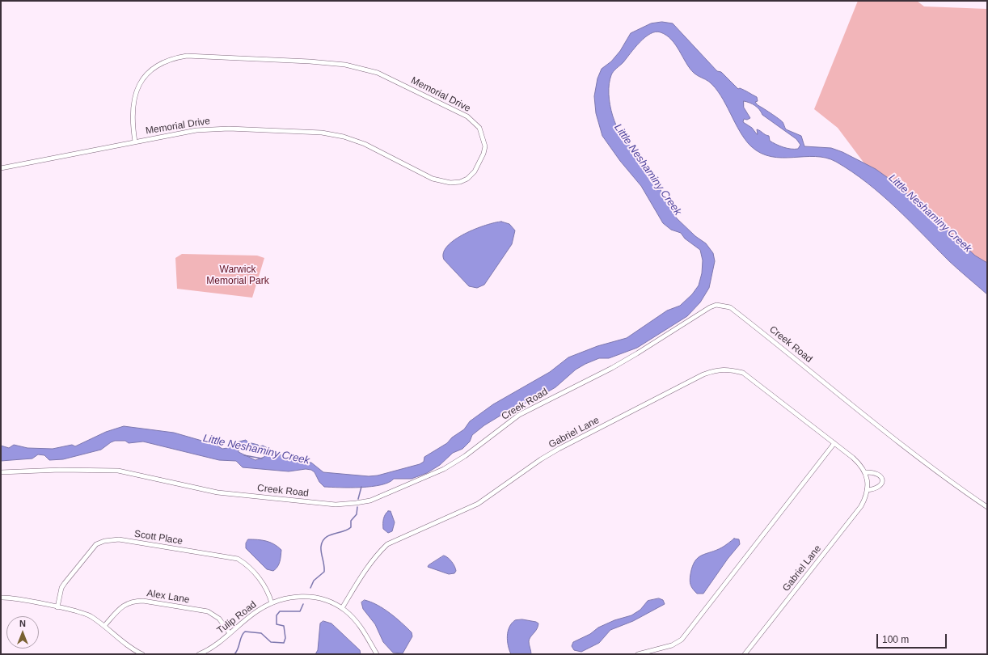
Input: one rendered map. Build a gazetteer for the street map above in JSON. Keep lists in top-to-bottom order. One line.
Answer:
{"streets":{"street":["Memorial Drive","Creek Road","Gabriel Lane","Scott Place","Alex Lane","Tulip Road"]},"crossings":[["Gabriel Lane","Tulip Road"],["Scott Place","Tulip Road"],["Alex Lane","Tulip Road"]],"water":["Little Neshaminy Creek"],"parks":["Warwick Memorial Park"],"scale_bar":"100 m","north":"top"}
